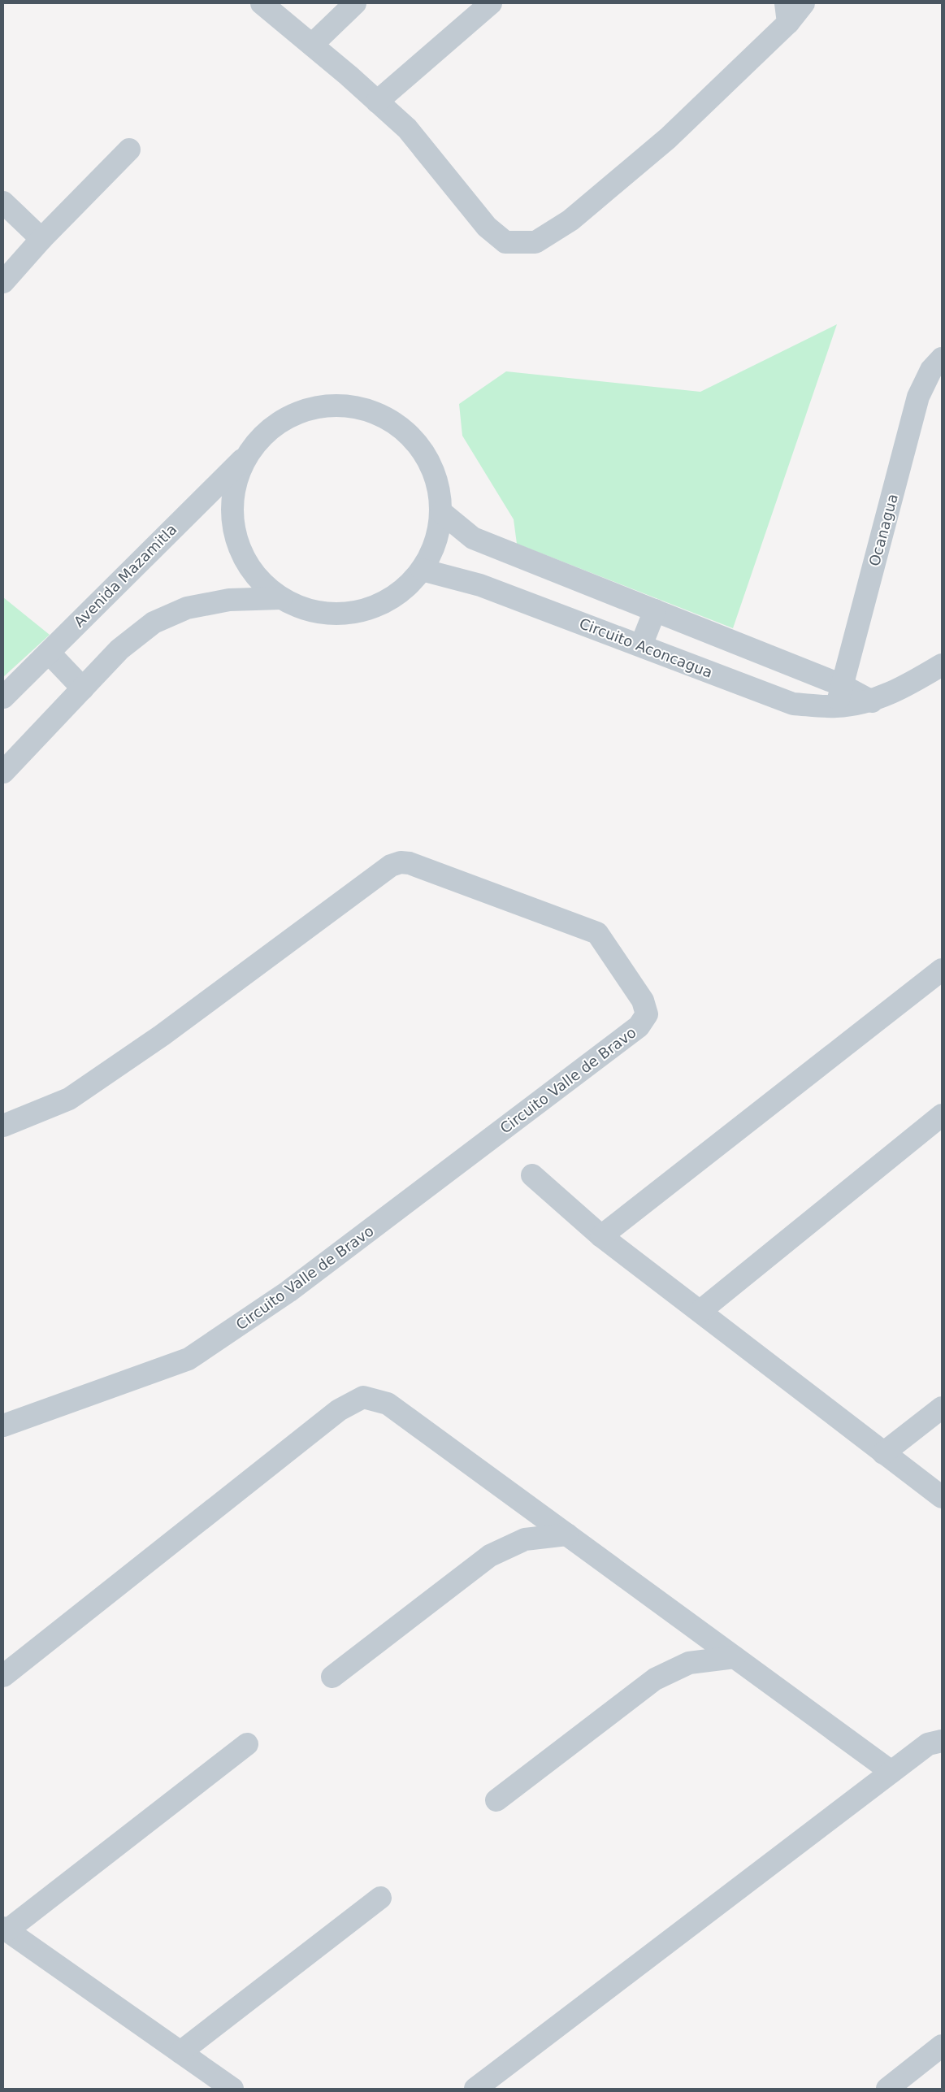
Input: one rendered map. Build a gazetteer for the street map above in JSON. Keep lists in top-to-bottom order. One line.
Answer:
{"streets":{"street":["Ocanagua","Avenida Mazamitla","Circuito Aconcagua","Circuito Valle de Bravo"]},"crossings":[["Ocanagua","Circuito Aconcagua"]]}
